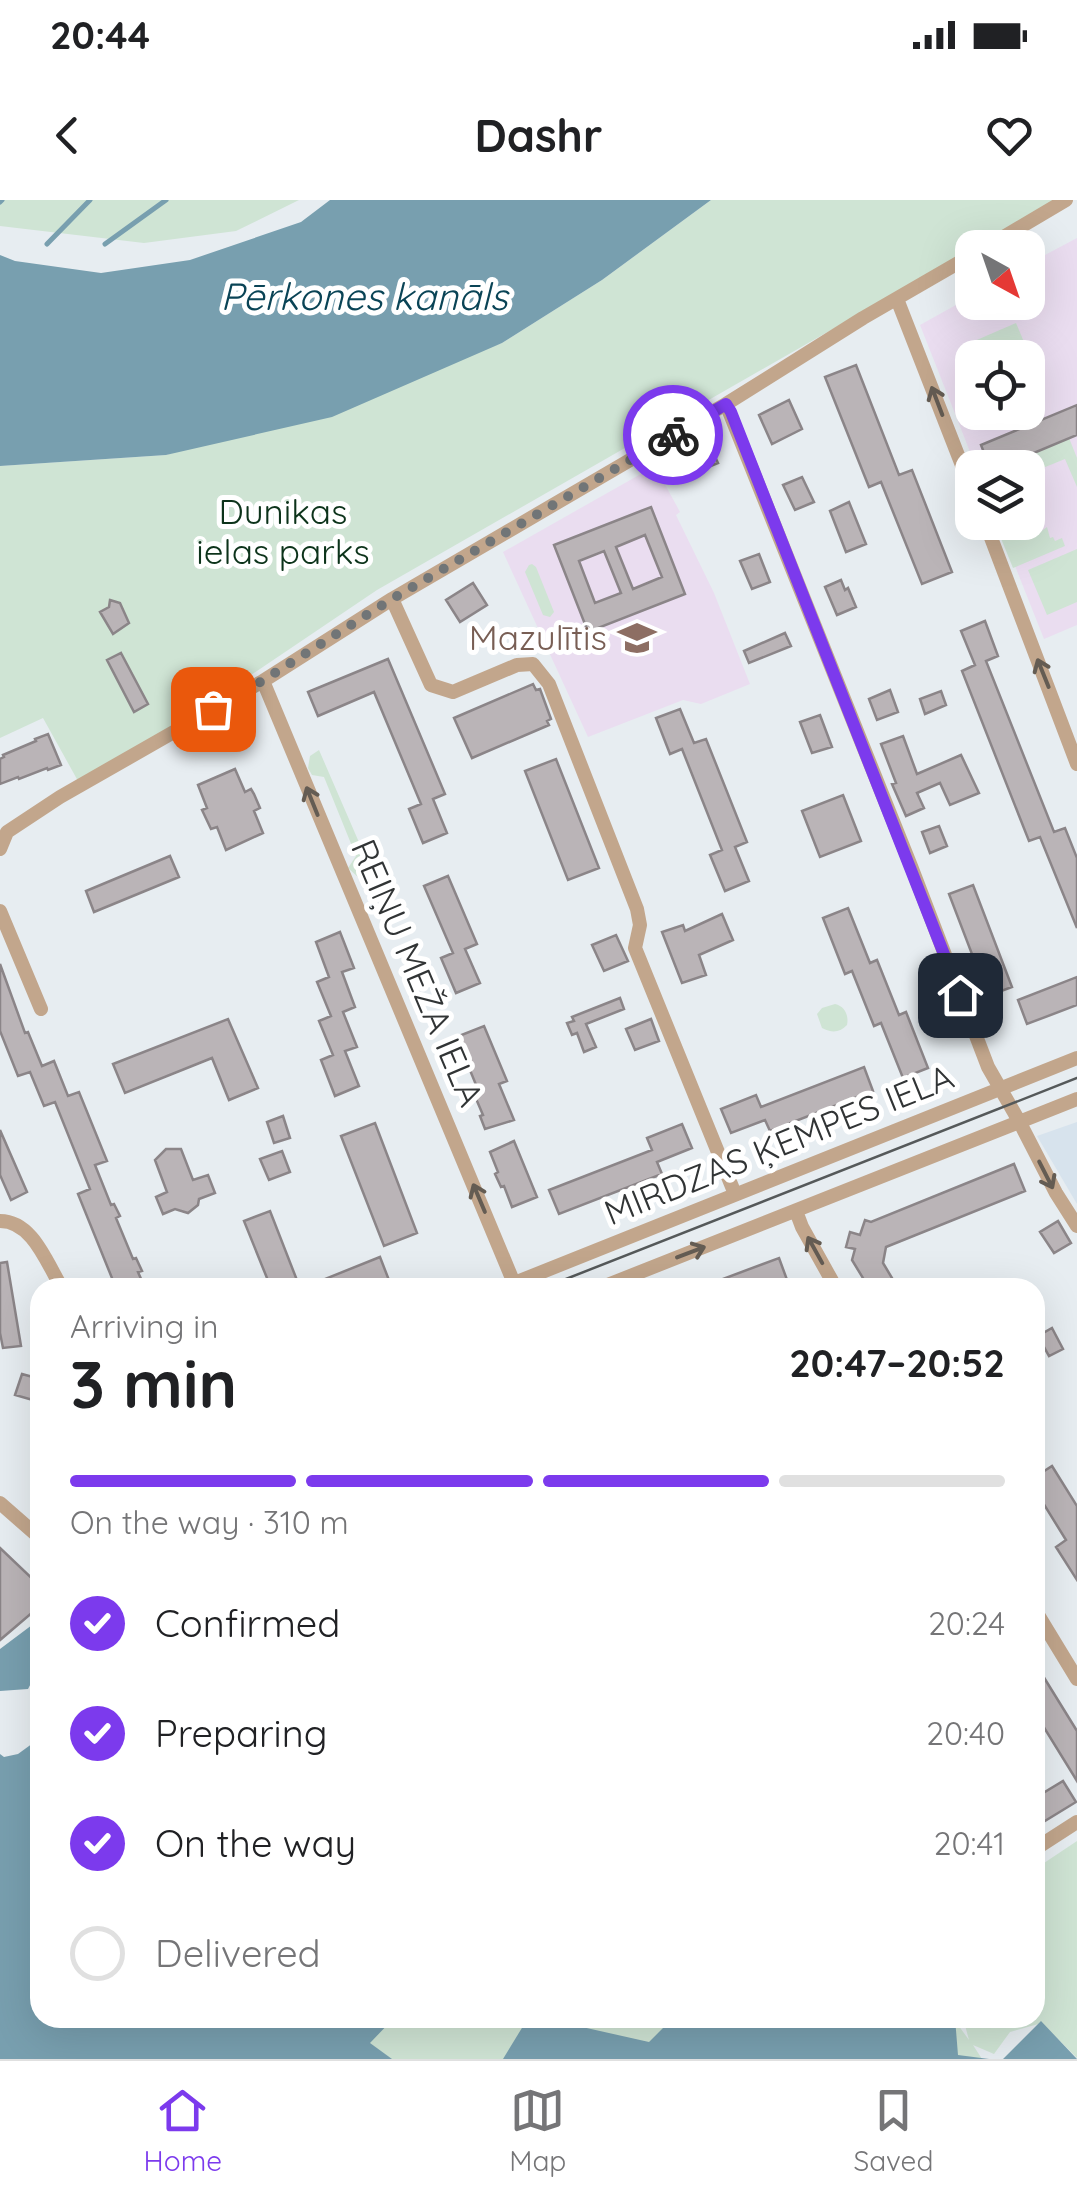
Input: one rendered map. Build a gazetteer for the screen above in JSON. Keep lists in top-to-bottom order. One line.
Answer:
{"streets":{"street":["REIŅU MEŽA IELA","MIRDZAS ĶEMPES IELA"]},"one_way":["REIŅU MEŽA IELA"],"water":["Pērkones kanāls"],"parks":["Dunikas ielas parks"],"places":{"school or university":["Mazulītis"]},"north":"bottom right","page":{"status":"20:44","header":"Dashr","heading":["3 min","Arriving in","20:47–20:52"],"bar":"On the way · 310 m","list":[["Confirmed","20:24"],["Preparing","20:40"],["On the way","20:41"],"Delivered"],"tabs":["Home","Map","Saved"]}}
